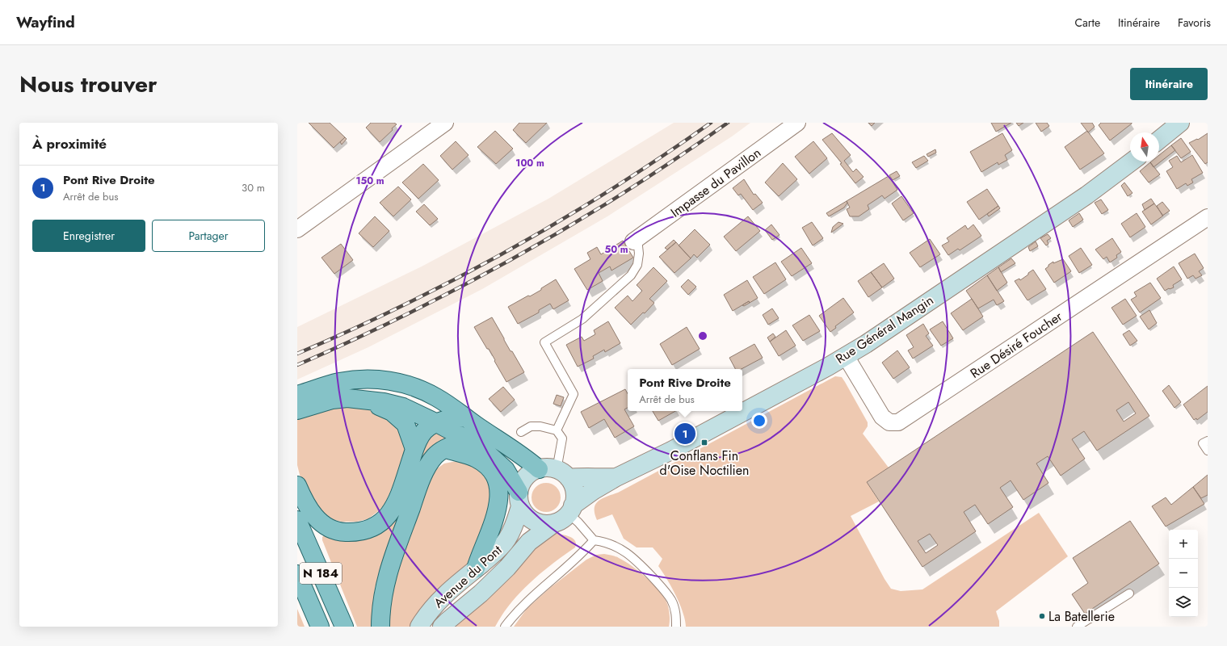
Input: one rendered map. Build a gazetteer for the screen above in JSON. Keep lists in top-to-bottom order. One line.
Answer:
{"streets":{"main road":["Rue Général Mangin","N 184","Avenue du Pont"],"street":["Impasse du Pavillon","Rue Désiré Foucher"]},"crossings":[["Rue Général Mangin","Rue Désiré Foucher"],["Rue Général Mangin","Avenue du Pont"]],"places":{"transit":["Conflans Fin d'Oise Noctilien"],"other":["La Batellerie"]},"north":"top","page":{"header":"Wayfind","nav":["Carte","Itinéraire","Favoris"],"title":"Nous trouver","buttons":["Itinéraire",["Enregistrer","Partager"]],"heading":"À proximité","list":[{"mark":"1","name":"Pont Rive Droite","note":"Arrêt de bus","value":"30 m"}],"popup":["Pont Rive Droite","Arrêt de bus"],"pins":"1","map_buttons":["+","−"]},"rings":["100 m","150 m","50 m"]}
